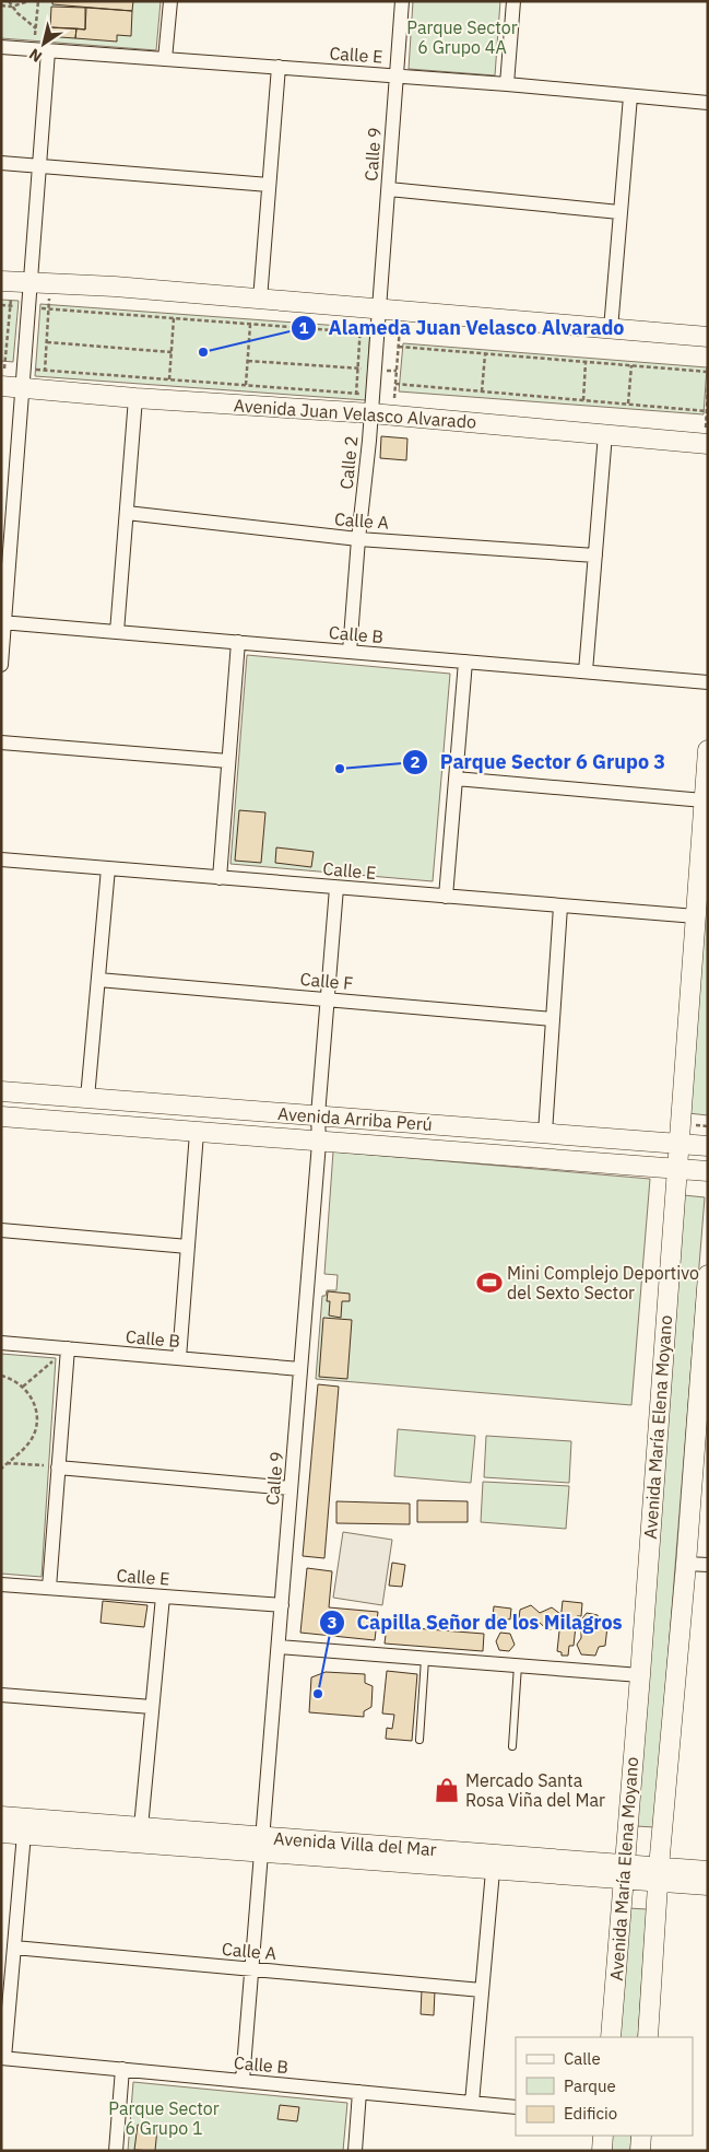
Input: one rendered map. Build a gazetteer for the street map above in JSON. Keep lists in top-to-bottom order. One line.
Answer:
{"streets":{"street":["Calle E","Calle 9","Avenida Juan Velasco Alvarado","Calle 2","Calle A","Calle B","Calle F","Avenida Arriba Perú","Avenida María Elena Moyano","Avenida Villa del Mar"]},"crossings":[["Calle E","Calle 9"],["Calle E","Avenida María Elena Moyano"],["Calle 9","Calle 2"],["Calle 9","Calle B"],["Calle 9","Calle F"],["Calle 9","Avenida Arriba Perú"],["Calle 9","Avenida Villa del Mar"],["Avenida Juan Velasco Alvarado","Calle 2"],["Calle 2","Calle A"],["Calle 2","Calle B"],["Avenida Arriba Perú","Avenida María Elena Moyano"],["Avenida María Elena Moyano","Avenida Villa del Mar"]],"parks":["Parque Sector 6 Grupo 4A","Parque Sector 6 Grupo 1"],"places":{"other":["Alameda Juan Velasco Alvarado","Parque Sector 6 Grupo 3","Capilla Señor de los Milagros"],"sports":["Mini Complejo Deportivo del Sexto Sector"],"shop":["Mercado Santa Rosa Viña del Mar"]},"legend":["Calle","Parque","Edificio"],"north":"bottom left"}
